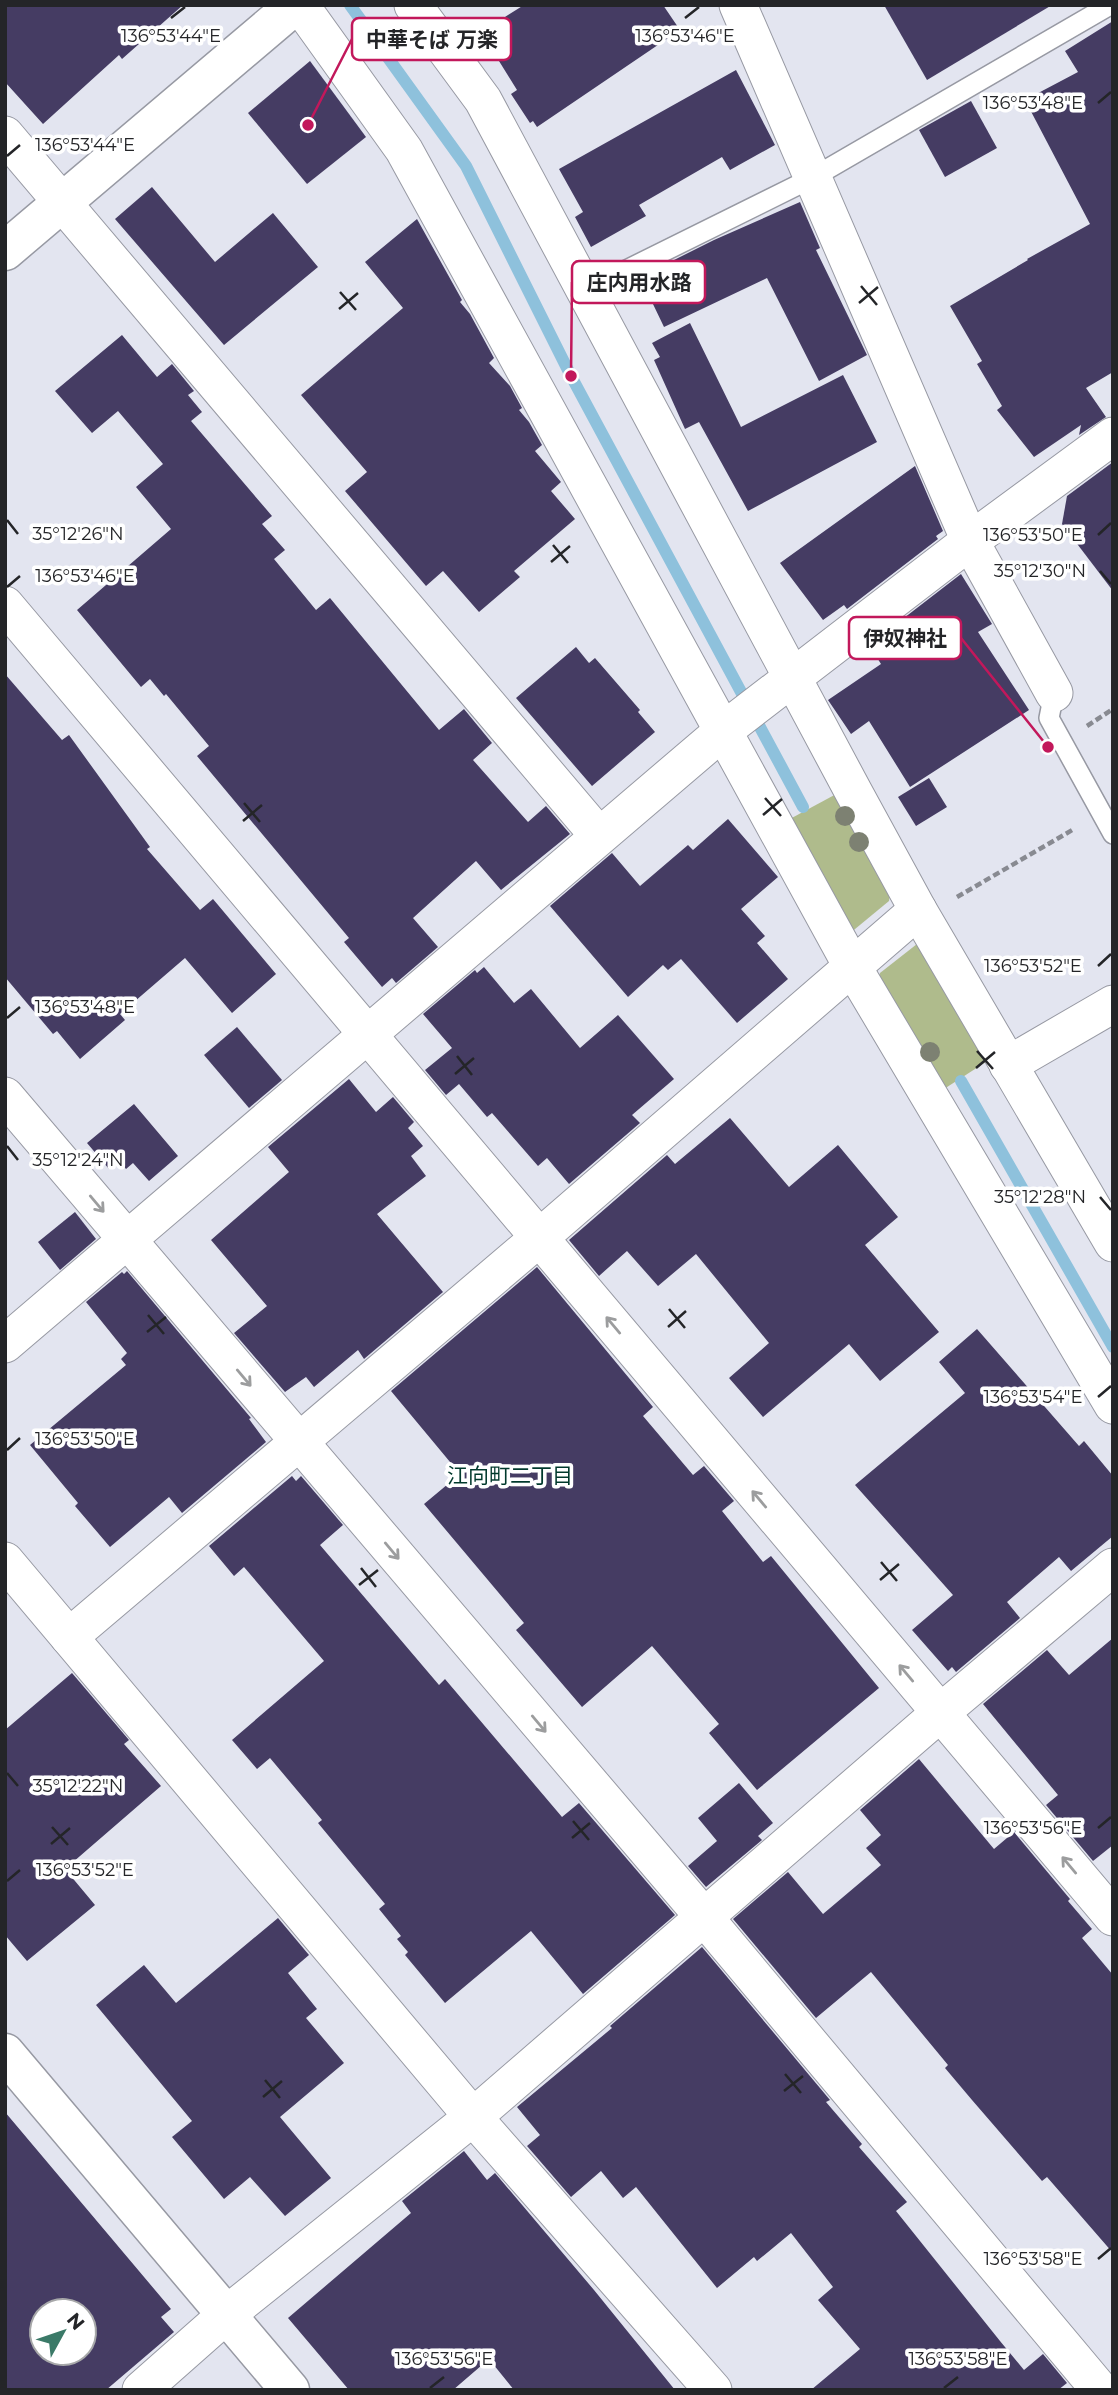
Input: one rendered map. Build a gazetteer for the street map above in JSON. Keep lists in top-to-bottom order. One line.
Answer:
{"districts":["江向町二丁目"],"places":["中華そば 万楽","庄内用水路","伊奴神社"],"north":"top right","coordinates":["136°53'44\"E","136°53'46\"E","136°53'48\"E","35°12'26\"N","136°53'50\"E","35°12'30\"N","136°53'52\"E","35°12'24\"N","35°12'28\"N","136°53'54\"E","35°12'22\"N","136°53'56\"E","136°53'58\"E"]}
